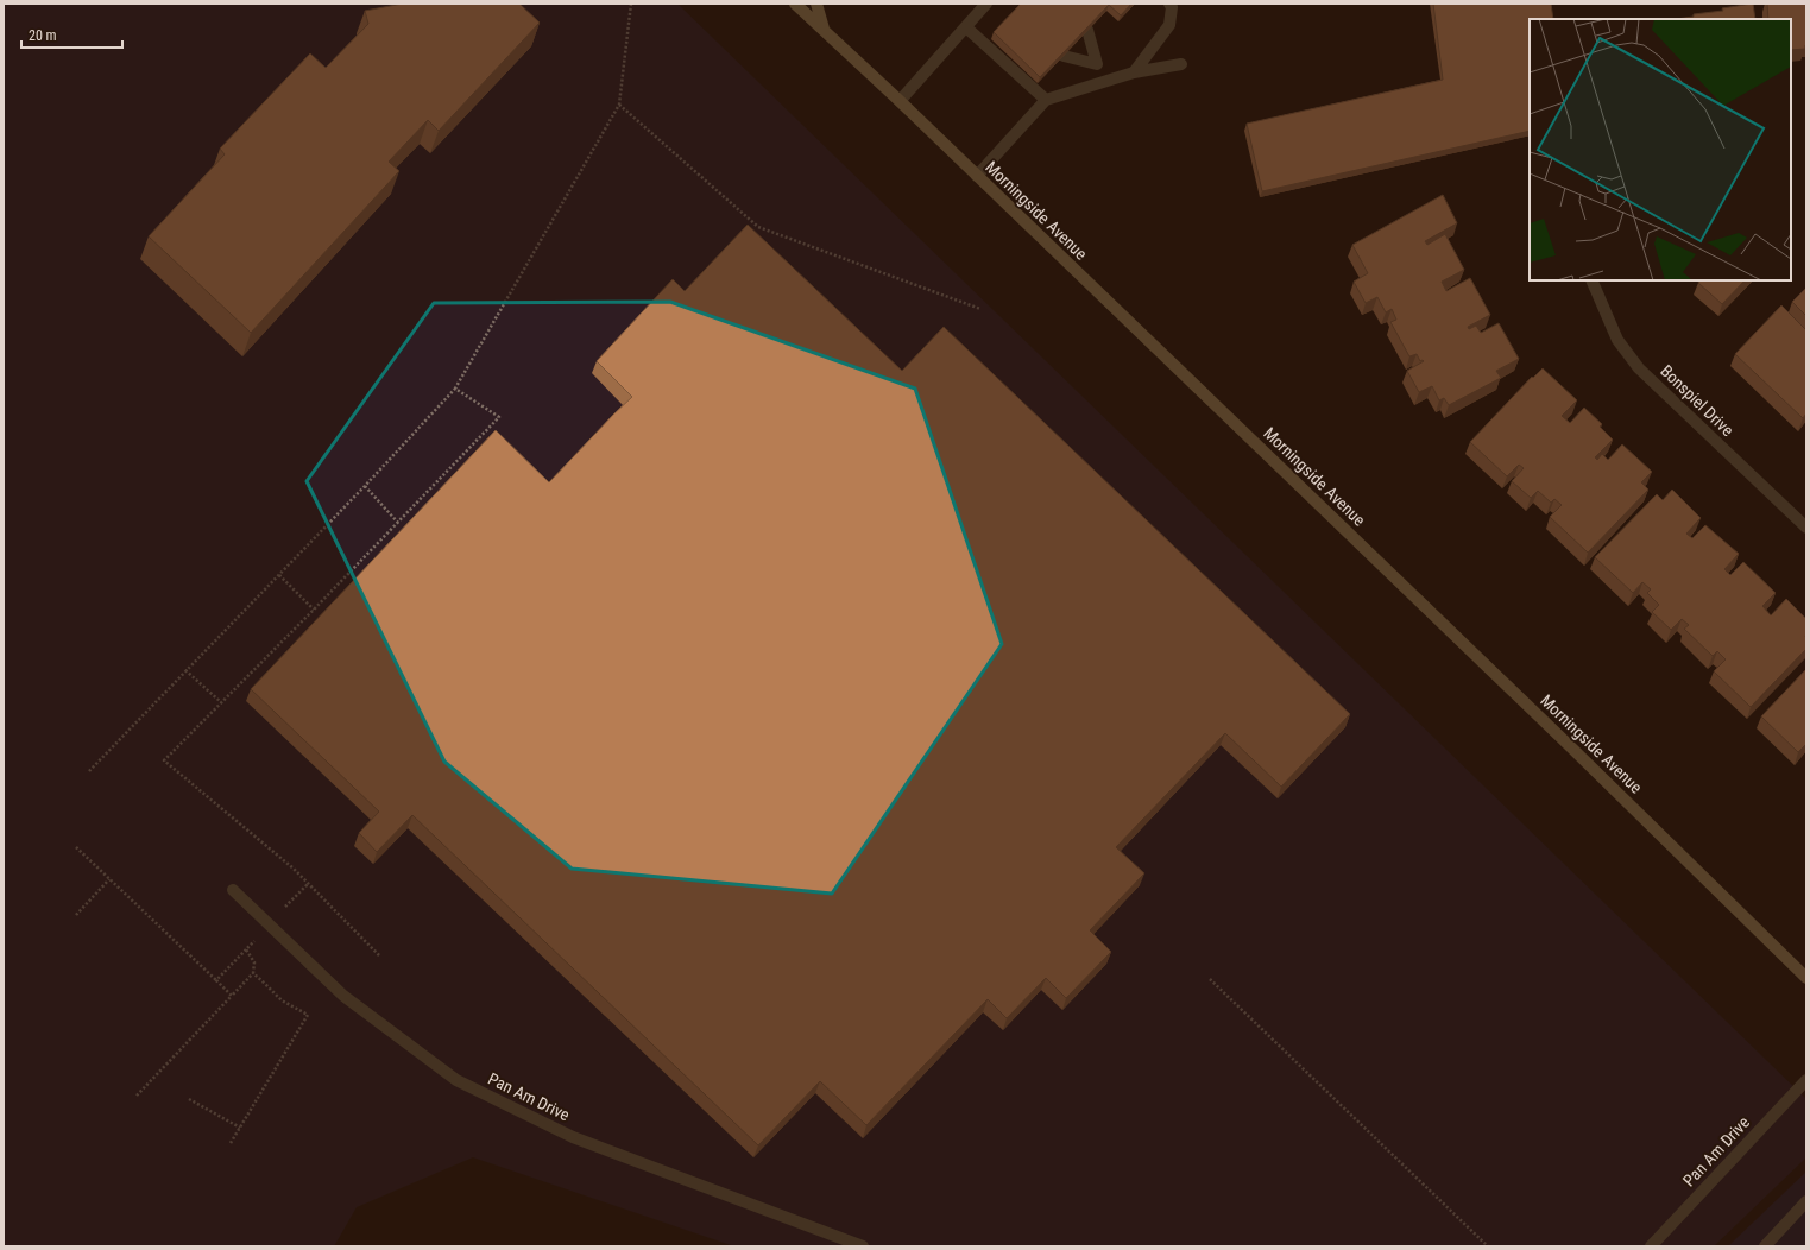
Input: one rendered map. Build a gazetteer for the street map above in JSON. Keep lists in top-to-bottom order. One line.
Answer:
{"streets":{"main road":["Morningside Avenue"],"street":["Bonspiel Drive","Pan Am Drive"]},"scale_bar":"20 m"}
